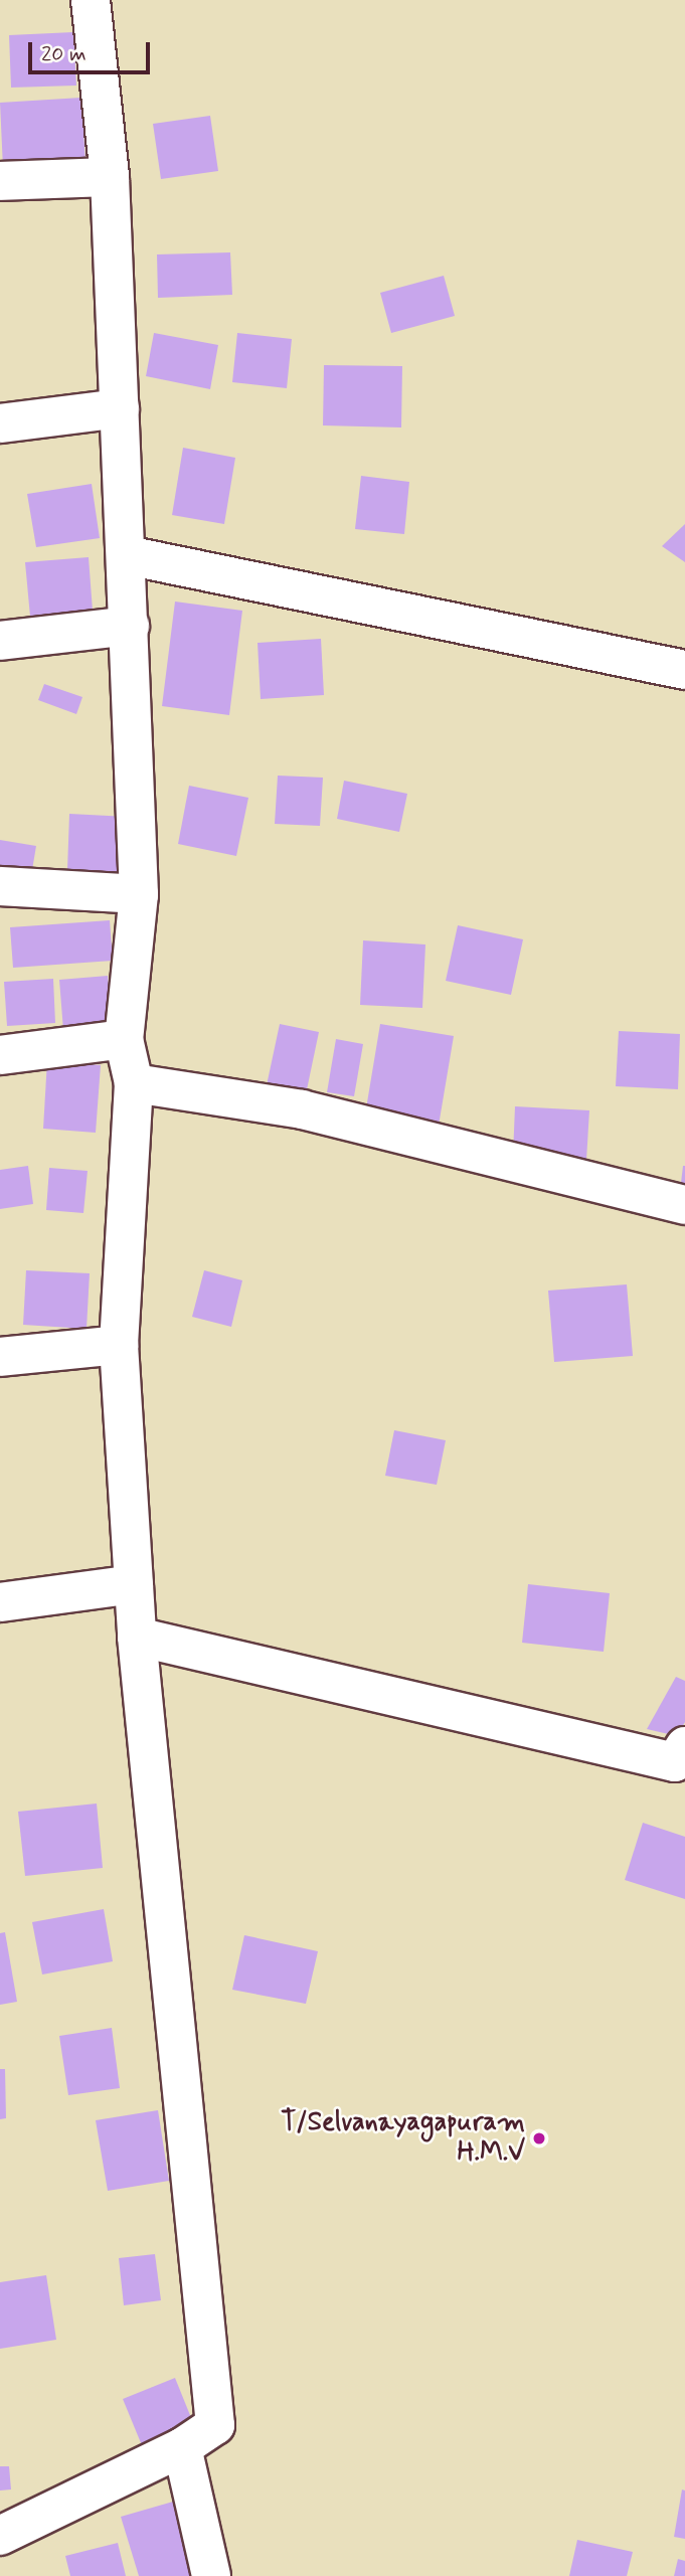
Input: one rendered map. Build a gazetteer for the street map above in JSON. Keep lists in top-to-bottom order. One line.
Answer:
{"places":["T/Selvanayagapuram H.M.V"],"scale_bar":"20 m"}
